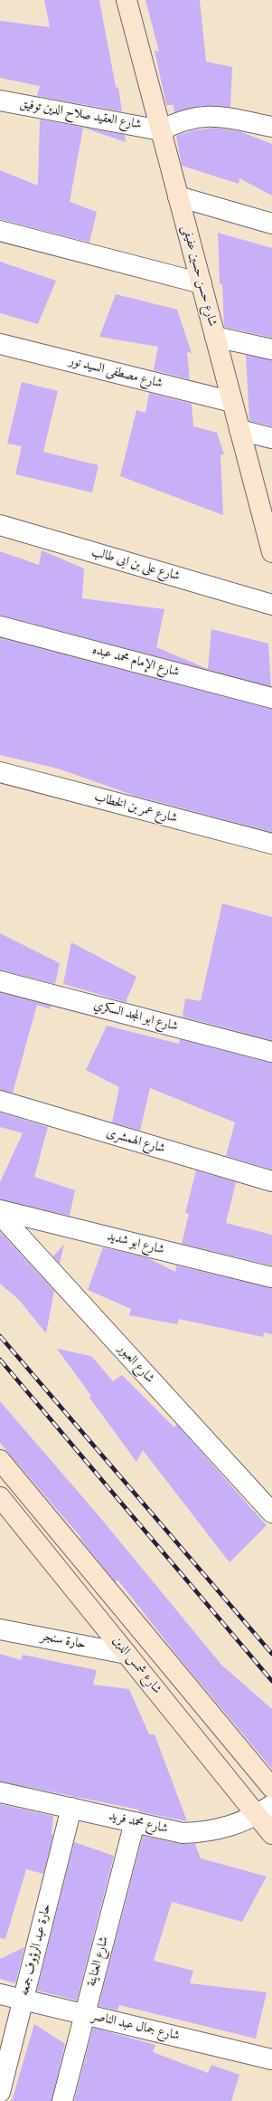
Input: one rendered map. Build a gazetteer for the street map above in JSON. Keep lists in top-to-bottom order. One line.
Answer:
{"streets":{"street":["شارع العقيد صلاح الدين توفيق","شارع حسن حسين عفيفى","شارع مصطفى السيد نور","شارع على بن ابى طالب","شارع الإمام محمد عبده","شارع عمر بن الخطاب","شارع ابو المجد السكري","شارع الهمشرى","شارع ابو شديد","شارع العبور","حارة سنجر","شارع شمس الدين","شارع محمد فريد","حارة عبد الرؤوف جمعه","شارع العناينة","شارع جمال عبد الناصر"]},"crossings":[["شارع العقيد صلاح الدين توفيق","شارع حسن حسين عفيفى"],["شارع حسن حسين عفيفى","شارع مصطفى السيد نور"],["حارة سنجر","شارع شمس الدين"],["شارع شمس الدين","شارع محمد فريد"],["شارع محمد فريد","حارة عبد الرؤوف جمعه"],["شارع محمد فريد","شارع العناينة"],["حارة عبد الرؤوف جمعه","شارع جمال عبد الناصر"],["شارع العناينة","شارع جمال عبد الناصر"]]}
